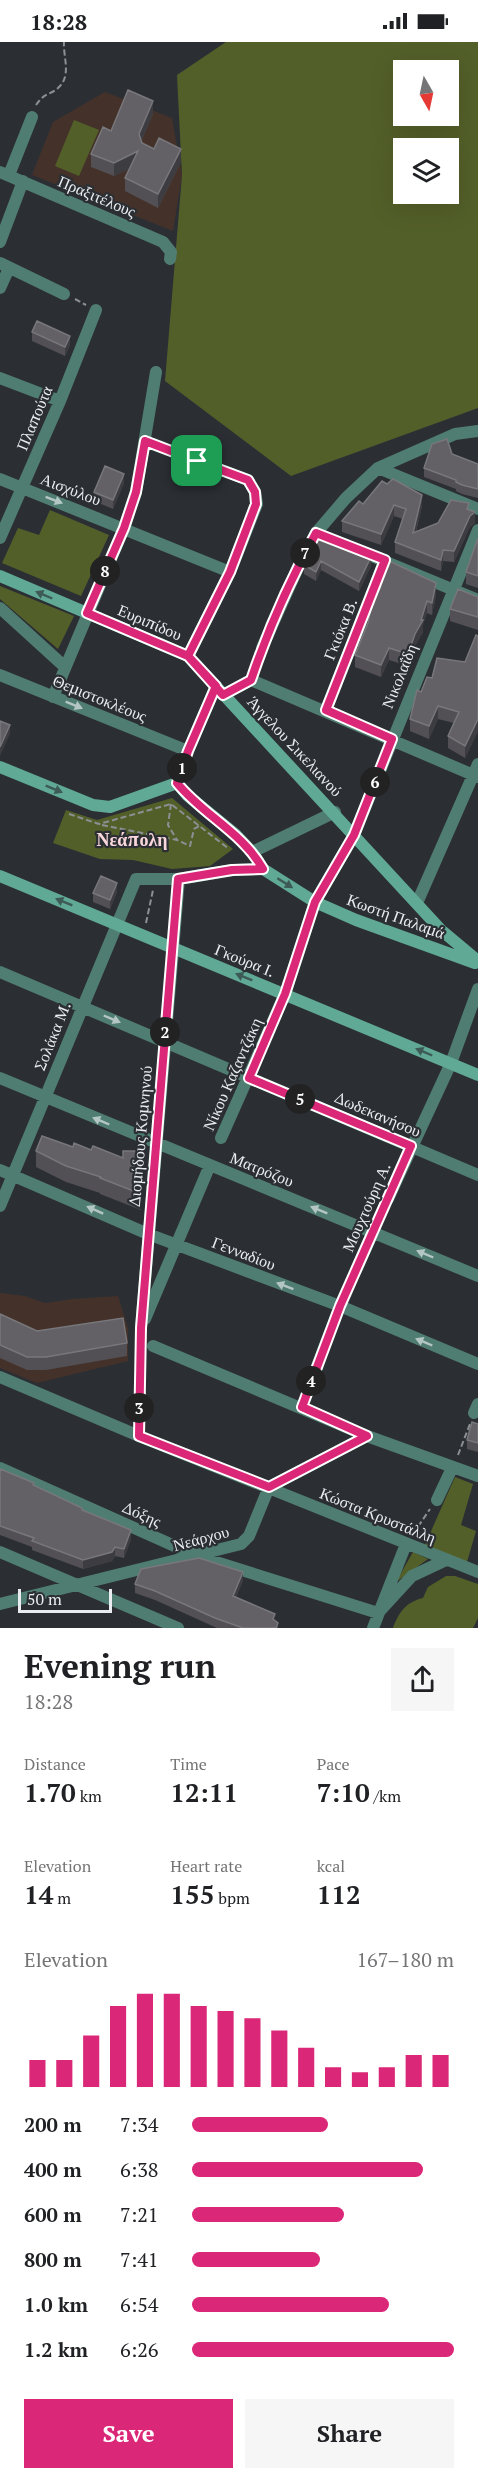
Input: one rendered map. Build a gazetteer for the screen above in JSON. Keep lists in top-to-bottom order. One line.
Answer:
{"streets":{"street":["Πραξιτέλους","Πλαπούτα","Αισχύλου","Ευριπίδου","Γκιόκα Β.","Νικολαΐδη","Θεμιστοκλέους","Άγγελου Σικελιανού","Κωστή Παλαμά","Γκούρα Ι.","Σολάκα Μ.","Νίκου Καζαντζάκη","Δωδεκανήσου","Διομήδους Κομνηνού","Ματρόζου","Μουχτούρη Α.","Γενναδίου","Δόξης","Κώστα Κρυστάλλη","Νεάρχου"]},"crossings":[["Πλαπούτα","Αισχύλου"],["Ευριπίδου","Άγγελου Σικελιανού"],["Νικολαΐδη","Άγγελου Σικελιανού"],["Νικολαΐδη","Νίκου Καζαντζάκη"],["Άγγελου Σικελιανού","Κωστή Παλαμά"],["Άγγελου Σικελιανού","Νίκου Καζαντζάκη"],["Κωστή Παλαμά","Νίκου Καζαντζάκη"],["Γκούρα Ι.","Σολάκα Μ."],["Γκούρα Ι.","Νίκου Καζαντζάκη"],["Γκούρα Ι.","Διομήδους Κομνηνού"],["Γκούρα Ι.","Μουχτούρη Α."],["Σολάκα Μ.","Δωδεκανήσου"],["Σολάκα Μ.","Διομήδους Κομνηνού"],["Σολάκα Μ.","Ματρόζου"],["Σολάκα Μ.","Γενναδίου"],["Νίκου Καζαντζάκη","Δωδεκανήσου"],["Δωδεκανήσου","Διομήδους Κομνηνού"],["Δωδεκανήσου","Μουχτούρη Α."],["Διομήδους Κομνηνού","Ματρόζου"],["Διομήδους Κομνηνού","Γενναδίου"],["Ματρόζου","Μουχτούρη Α."],["Μουχτούρη Α.","Γενναδίου"],["Δόξης","Νεάρχου"],["Κώστα Κρυστάλλη","Νεάρχου"]],"one_way":["Αισχύλου","Γκούρα Ι.","Ματρόζου"],"districts":["Νεάπολη"],"scale_bar":"50 m","north":"bottom","page":{"status":"18:28","pins":["7","8","1","6","2","5","4","3"],"scale":"50 m","heading":["Evening run","18:28"],"stats":[["Distance","1.70 km"],["Time","12:11"],["Pace","7:10 /km"],["Elevation","14 m"],["Heart rate","155 bpm"],["kcal","112"]],"chart":["Elevation","167–180 m"],"list":[{"name":"200 m","note":"7:34"},{"name":"400 m","note":"6:38"},{"name":"600 m","note":"7:21"},{"name":"800 m","note":"7:41"},{"name":"1.0 km","note":"6:54"},{"name":"1.2 km","note":"6:26"}],"buttons":["Save","Share"]}}
